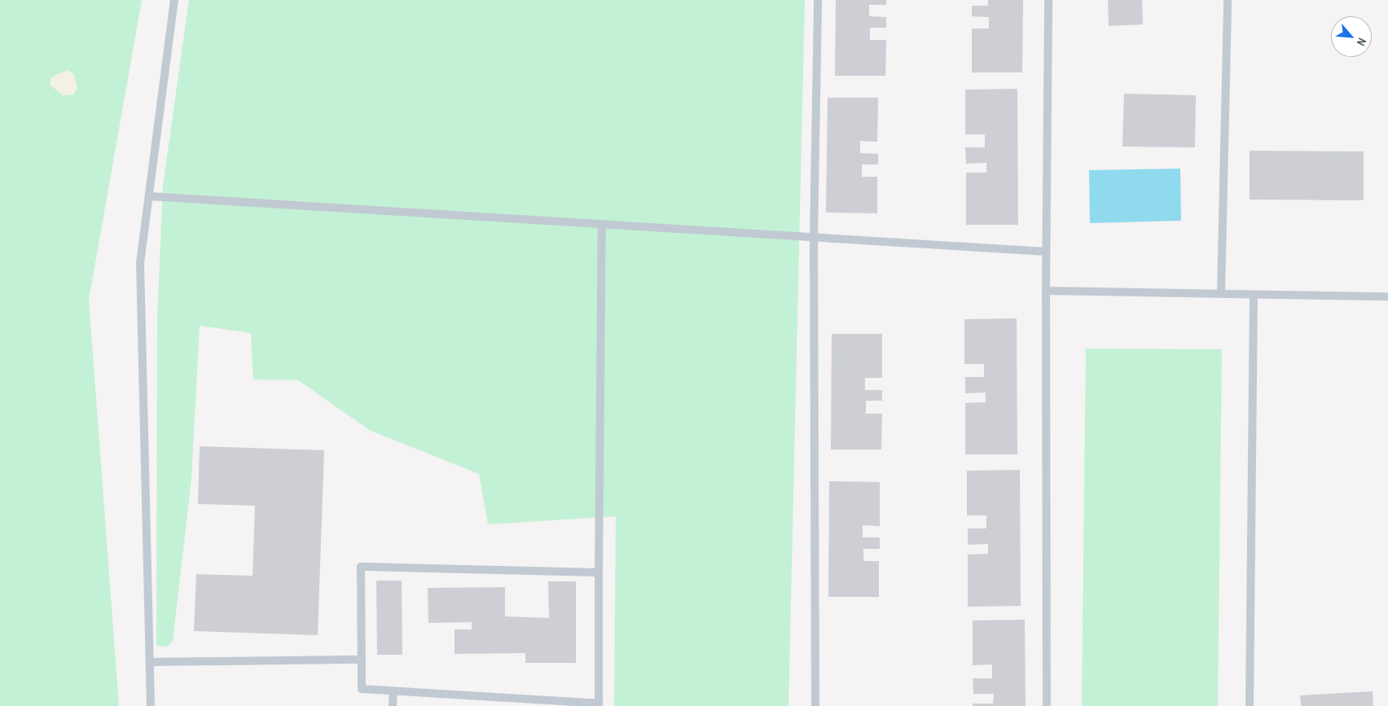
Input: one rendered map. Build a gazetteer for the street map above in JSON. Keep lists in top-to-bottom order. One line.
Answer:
{"north":"bottom right"}
